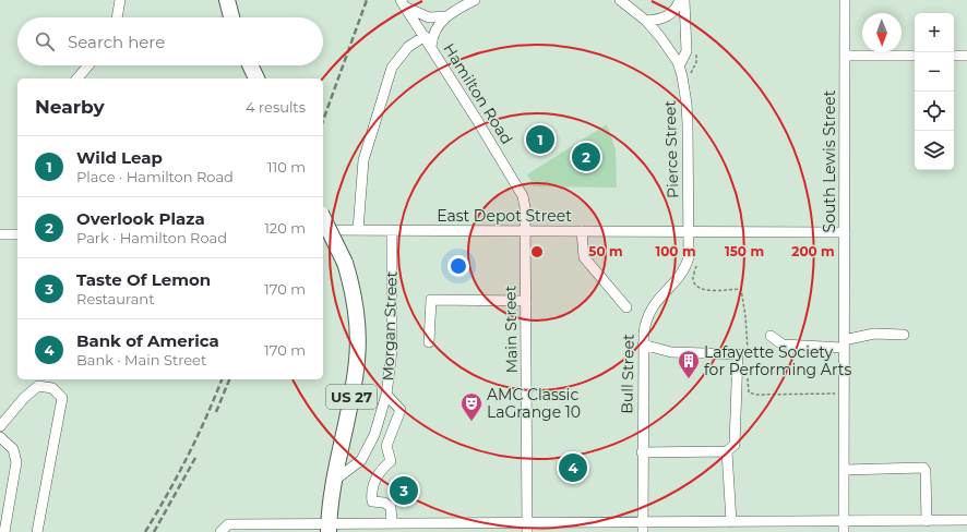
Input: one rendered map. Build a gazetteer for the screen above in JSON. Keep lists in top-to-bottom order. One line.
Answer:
{"streets":{"highway":["Morgan Street","US 27"],"street":["Hamilton Road","Pierce Street","South Lewis Street","East Depot Street","Main Street","Bull Street"]},"crossings":[["Hamilton Road","East Depot Street"],["Hamilton Road","Main Street"],["Pierce Street","East Depot Street"],["Pierce Street","Bull Street"],["South Lewis Street","East Depot Street"],["East Depot Street","Morgan Street"],["East Depot Street","Main Street"],["East Depot Street","Bull Street"]],"places":{"building":["Lafayette Society for Performing Arts"],"theatre":["AMC Classic LaGrange 10"]},"north":"bottom","page":{"map_buttons":["+","−"],"search":"Search here","heading":["Nearby","4 results"],"pins":["1","2","4","3"],"list":[{"mark":"1","name":"Wild Leap","note":"Place · Hamilton Road","value":"110 m"},{"mark":"2","name":"Overlook Plaza","note":"Park · Hamilton Road","value":"120 m"},{"mark":"3","name":"Taste Of Lemon","note":"Restaurant","value":"170 m"},{"mark":"4","name":"Bank of America","note":"Bank · Main Street","value":"170 m"}]},"rings":["50 m","100 m","150 m","200 m"]}
